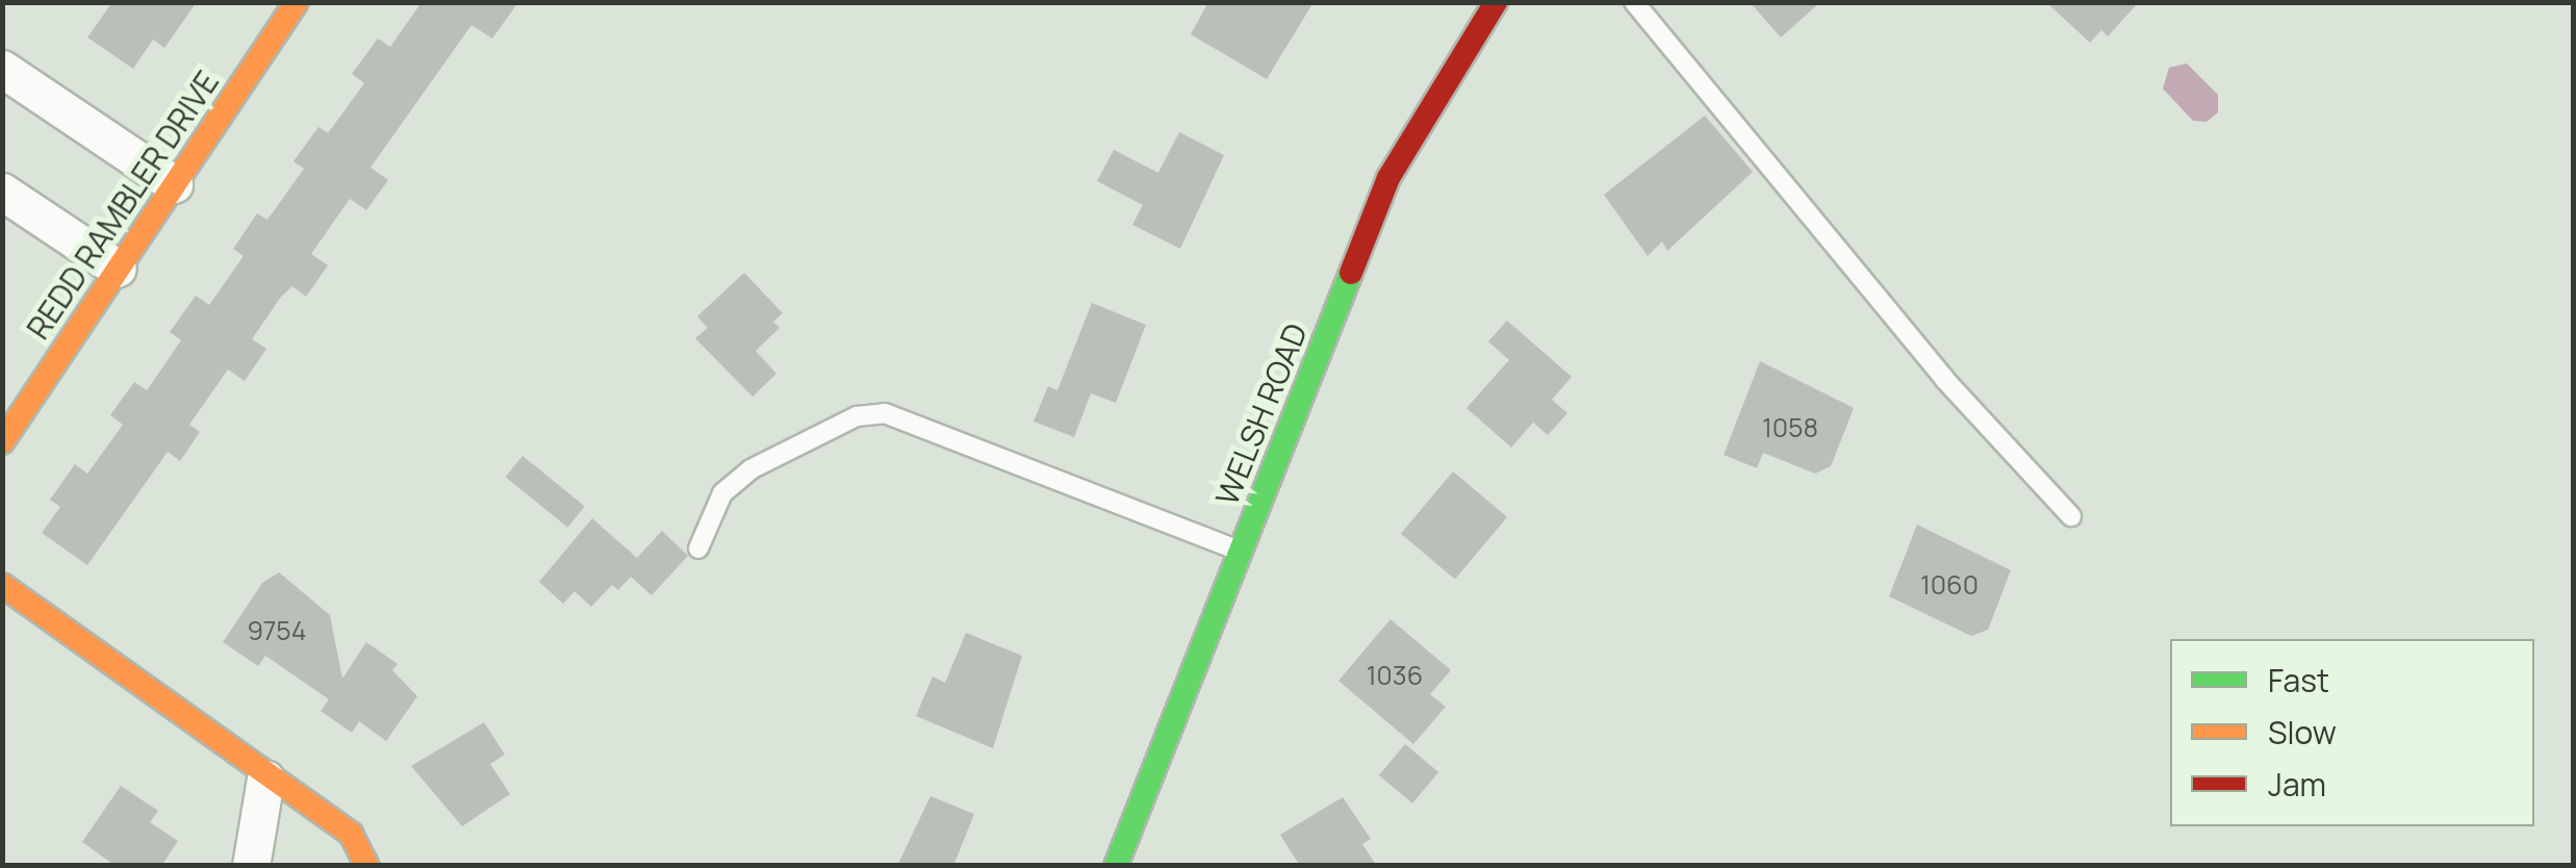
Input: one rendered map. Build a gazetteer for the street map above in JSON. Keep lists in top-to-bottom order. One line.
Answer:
{"streets":{"street":["REDD RAMBLER DRIVE","WELSH ROAD"]},"house_numbers":["1058","1060","9754","1036"],"legend":["Fast","Slow","Jam"]}
